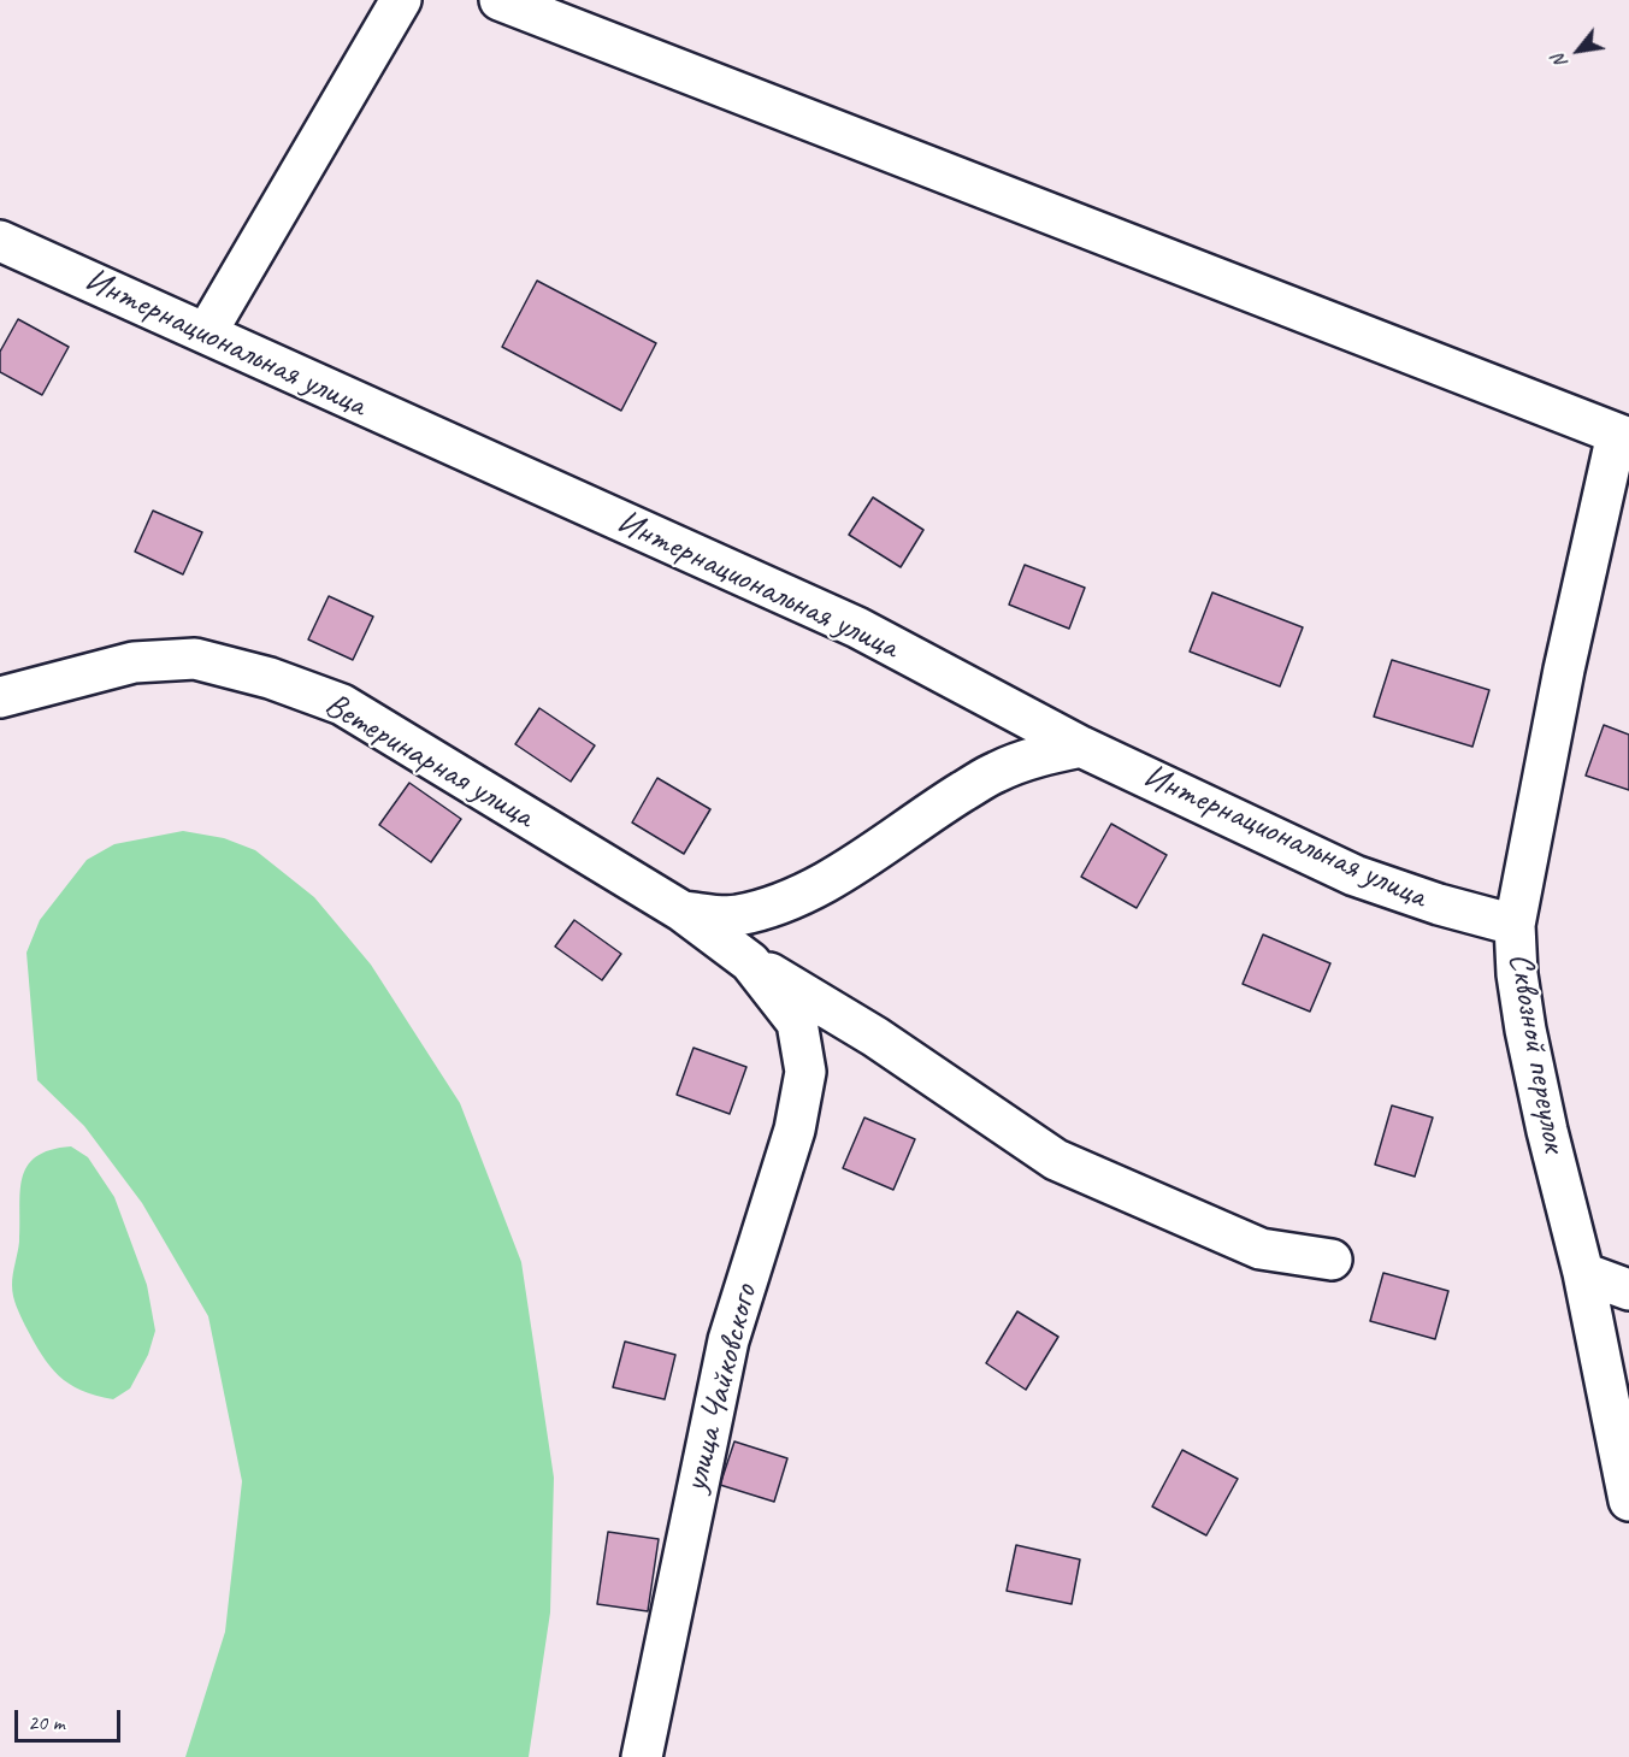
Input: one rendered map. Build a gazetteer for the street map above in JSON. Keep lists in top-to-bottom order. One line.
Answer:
{"streets":{"street":["Интернациональная улица","Ветеринарная улица","Сквозной переулок","улица Чайковского"]},"crossings":[["Интернациональная улица","Сквозной переулок"],["Ветеринарная улица","улица Чайковского"]],"scale_bar":"20 m","north":"bottom left"}
